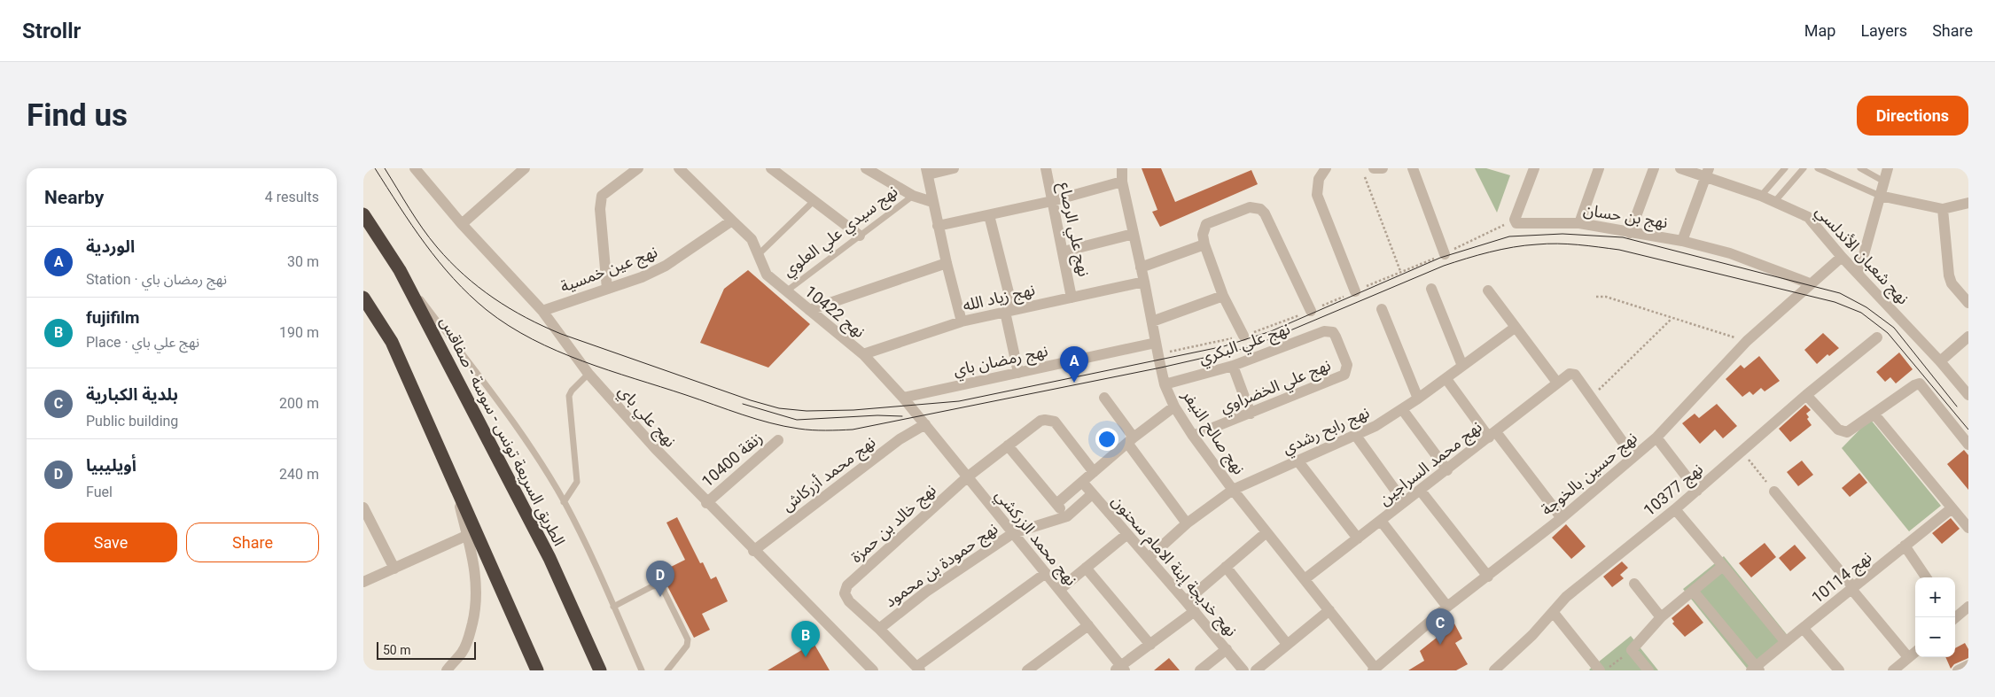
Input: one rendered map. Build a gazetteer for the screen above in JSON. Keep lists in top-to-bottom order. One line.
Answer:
{"streets":{"highway":["الطريق السريعة تونس - سوسة - صفاقس"],"street":["نهج بن حسان","نهج علي الرصاع","نهج شعبان الأندلسي","نهج عين خمسية","نهج زياد الله","نهج 10422","نهج علي البكري","نهج رمضان باي","نهج علي الخضراوي","نهج علي باي","نهج رابح رشدي","نهج صالح النيفر","زنقة 10400","نهج محمد السراجين","نهج محمد أزركاش","نهج حسين بالخوجة","نهج 10377","نهج خالد بن حمزة","نهج محمد الزركشي","نهج حمودة بن محمود","نهج خديجة إبنة الامام سحنون","نهج 10114"],"lane":["نهج سيدي علي العلوي"]},"crossings":[["نهج بن حسان","نهج شعبان الأندلسي"],["نهج علي الرصاع","نهج زياد الله"],["نهج سيدي علي العلوي","نهج 10422"],["نهج شعبان الأندلسي","نهج حسين بالخوجة"],["نهج عين خمسية","نهج 10422"],["نهج عين خمسية","نهج علي باي"],["نهج زياد الله","نهج 10422"],["نهج زياد الله","نهج صالح النيفر"],["نهج 10422","نهج رمضان باي"],["نهج 10422","نهج محمد أزركاش"],["نهج 10422","نهج محمد الزركشي"],["نهج علي البكري","نهج علي الخضراوي"],["نهج علي البكري","نهج صالح النيفر"],["نهج رمضان باي","نهج صالح النيفر"],["نهج علي الخضراوي","نهج صالح النيفر"],["نهج علي باي","زنقة 10400"],["نهج علي باي","نهج محمد أزركاش"],["نهج رابح رشدي","نهج صالح النيفر"],["نهج رابح رشدي","نهج خديجة إبنة الامام سحنون"],["نهج صالح النيفر","نهج محمد السراجين"],["نهج صالح النيفر","نهج حسين بالخوجة"],["نهج محمد أزركاش","نهج محمد الزركشي"],["نهج خالد بن حمزة","نهج محمد الزركشي"],["نهج خالد بن حمزة","نهج حمودة بن محمود"],["نهج محمد الزركشي","نهج حمودة بن محمود"],["نهج حمودة بن محمود","نهج خديجة إبنة الامام سحنون"]],"scale_bar":"50 m","page":{"header":"Strollr","nav":["Map","Layers","Share"],"buttons":["Directions",["Save","Share"]],"title":"Find us","heading":["Nearby","4 results"],"list":[{"mark":"A","name":"الوردية","note":"Station · نهج رمضان باي","value":"30 m"},{"mark":"B","name":"fujifilm","note":"Place · نهج علي باي","value":"190 m"},{"mark":"C","name":"بلدية الكبارية","note":"Public building","value":"200 m"},{"mark":"D","name":"أويليبيا","note":"Fuel","value":"240 m"}],"pins":["A","D","C","B"],"map_buttons":["+","−"],"scale":"50 m"}}
